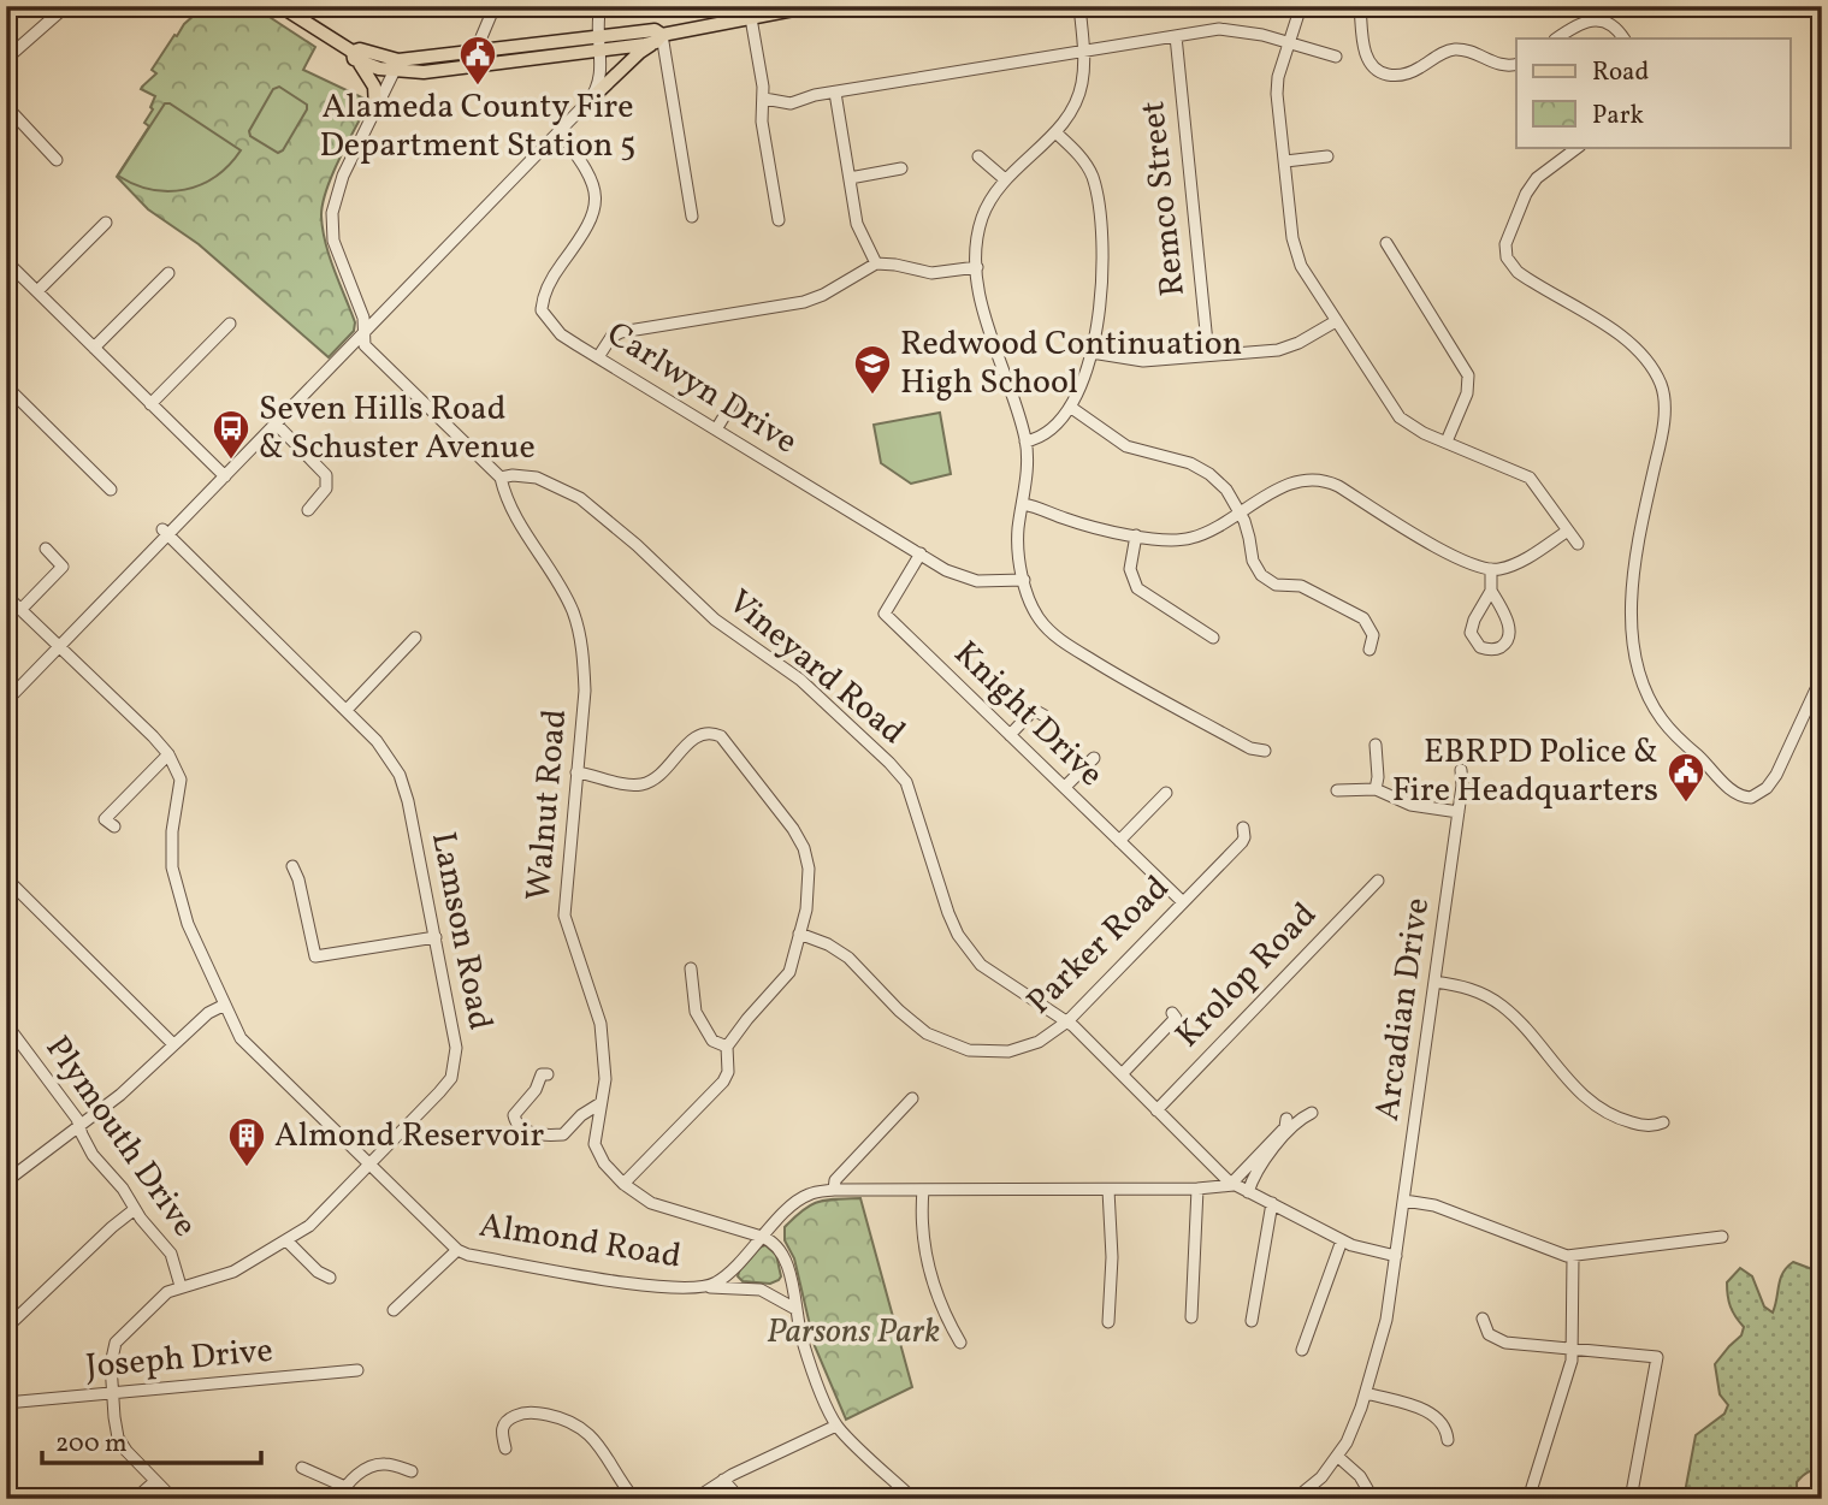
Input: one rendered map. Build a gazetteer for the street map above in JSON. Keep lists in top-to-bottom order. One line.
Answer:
{"streets":{"street":["Remco Street","Carlwyn Drive","Vineyard Road","Knight Drive","Walnut Road","Lamson Road","Parker Road","Krolop Road","Arcadian Drive","Plymouth Drive","Almond Road","Joseph Drive"]},"crossings":[["Carlwyn Drive","Knight Drive"],["Vineyard Road","Walnut Road"],["Vineyard Road","Parker Road"],["Vineyard Road","Krolop Road"],["Vineyard Road","Almond Road"],["Knight Drive","Parker Road"],["Walnut Road","Almond Road"],["Lamson Road","Plymouth Drive"],["Lamson Road","Almond Road"],["Lamson Road","Joseph Drive"]],"parks":["Parsons Park"],"places":{"public building":["Alameda County Fire Department Station 5","EBRPD Police & Fire Headquarters"],"school or university":["Redwood Continuation High School"],"bus stop":["Seven Hills Road & Schuster Avenue"],"building":["Almond Reservoir"]},"legend":["Road","Park"],"scale_bar":"200 m"}
